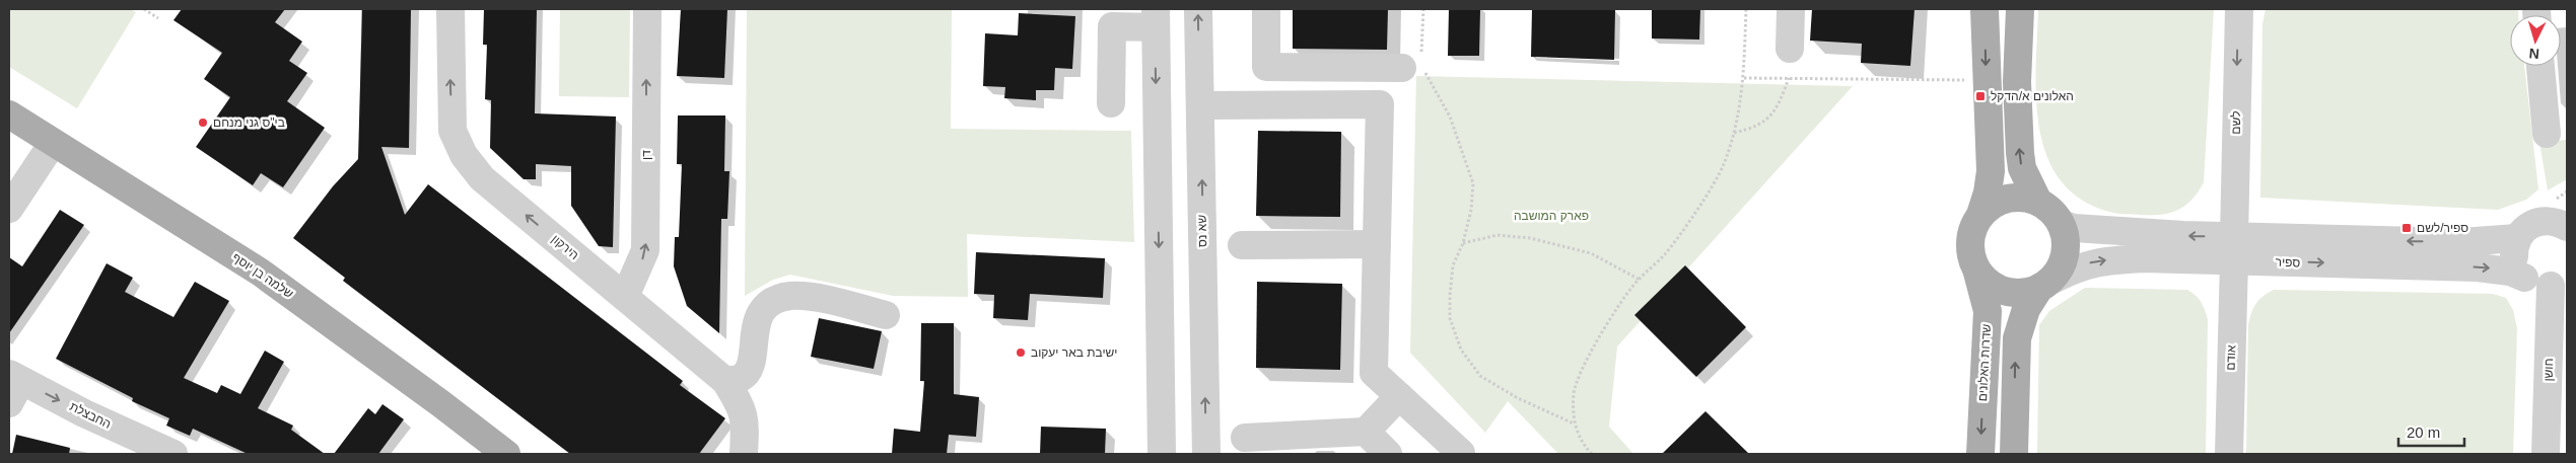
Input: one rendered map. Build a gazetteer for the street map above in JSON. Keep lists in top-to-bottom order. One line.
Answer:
{"streets":{"main road":["שלמה בן יוסף","שדרות האלונים"],"street":["לשם","דן","שא נס","הירקון","ספיר","אודם","חושן","החבצלת"]},"crossings":[["לשם","ספיר"],["לשם","אודם"],["דן","הירקון"],["ספיר","אודם"],["ספיר","שדרות האלונים"],["ספיר","חושן"]],"one_way":["לשם","דן","הירקון","החבצלת"],"parks":["פארק המושבה"],"places":{"transit":["האלונים א/הדקל","ספיר/לשם"],"other":["בי\"ס גני מנחם","ישיבת באר יעקוב"]},"scale_bar":"20 m","north":"bottom"}
